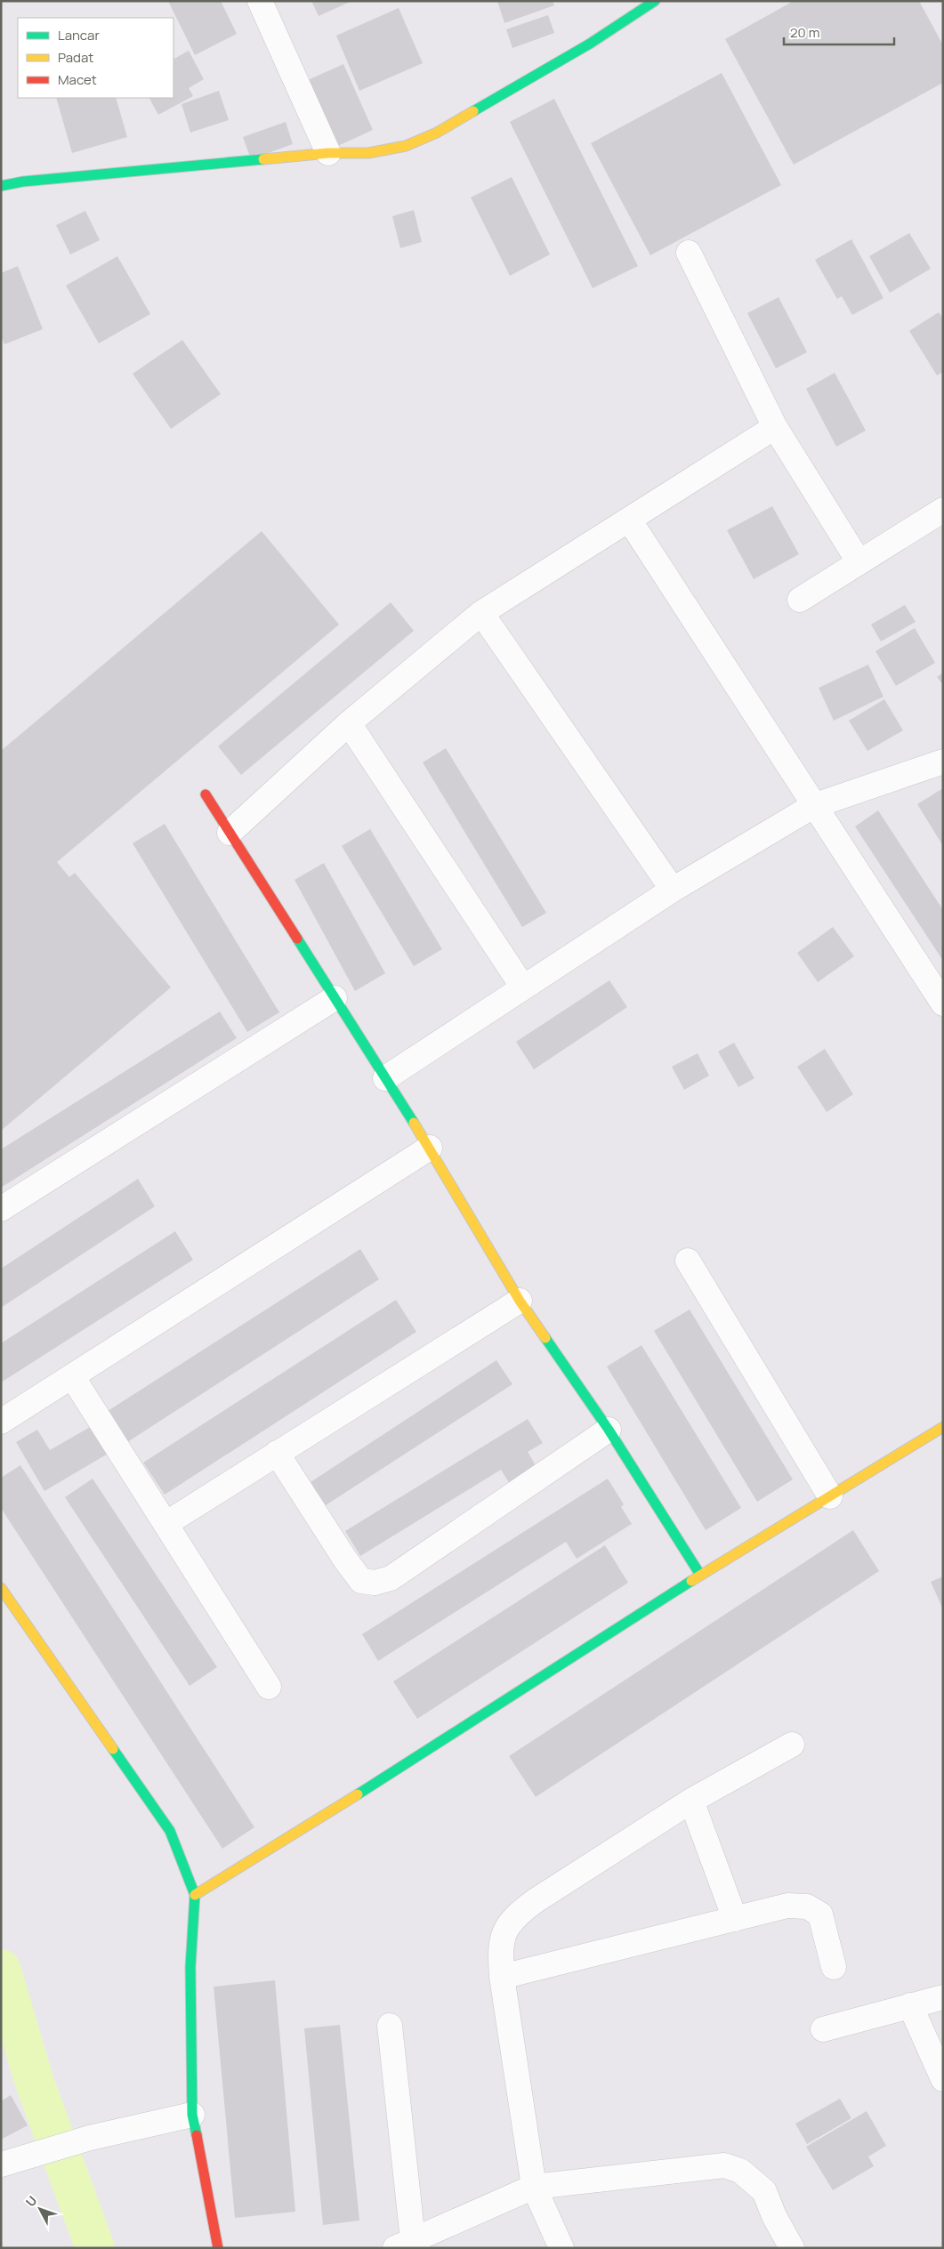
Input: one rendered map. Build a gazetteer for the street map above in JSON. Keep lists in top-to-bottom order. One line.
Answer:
{"legend":["Lancar","Padat","Macet"],"scale_bar":"20 m","north":"top left"}
